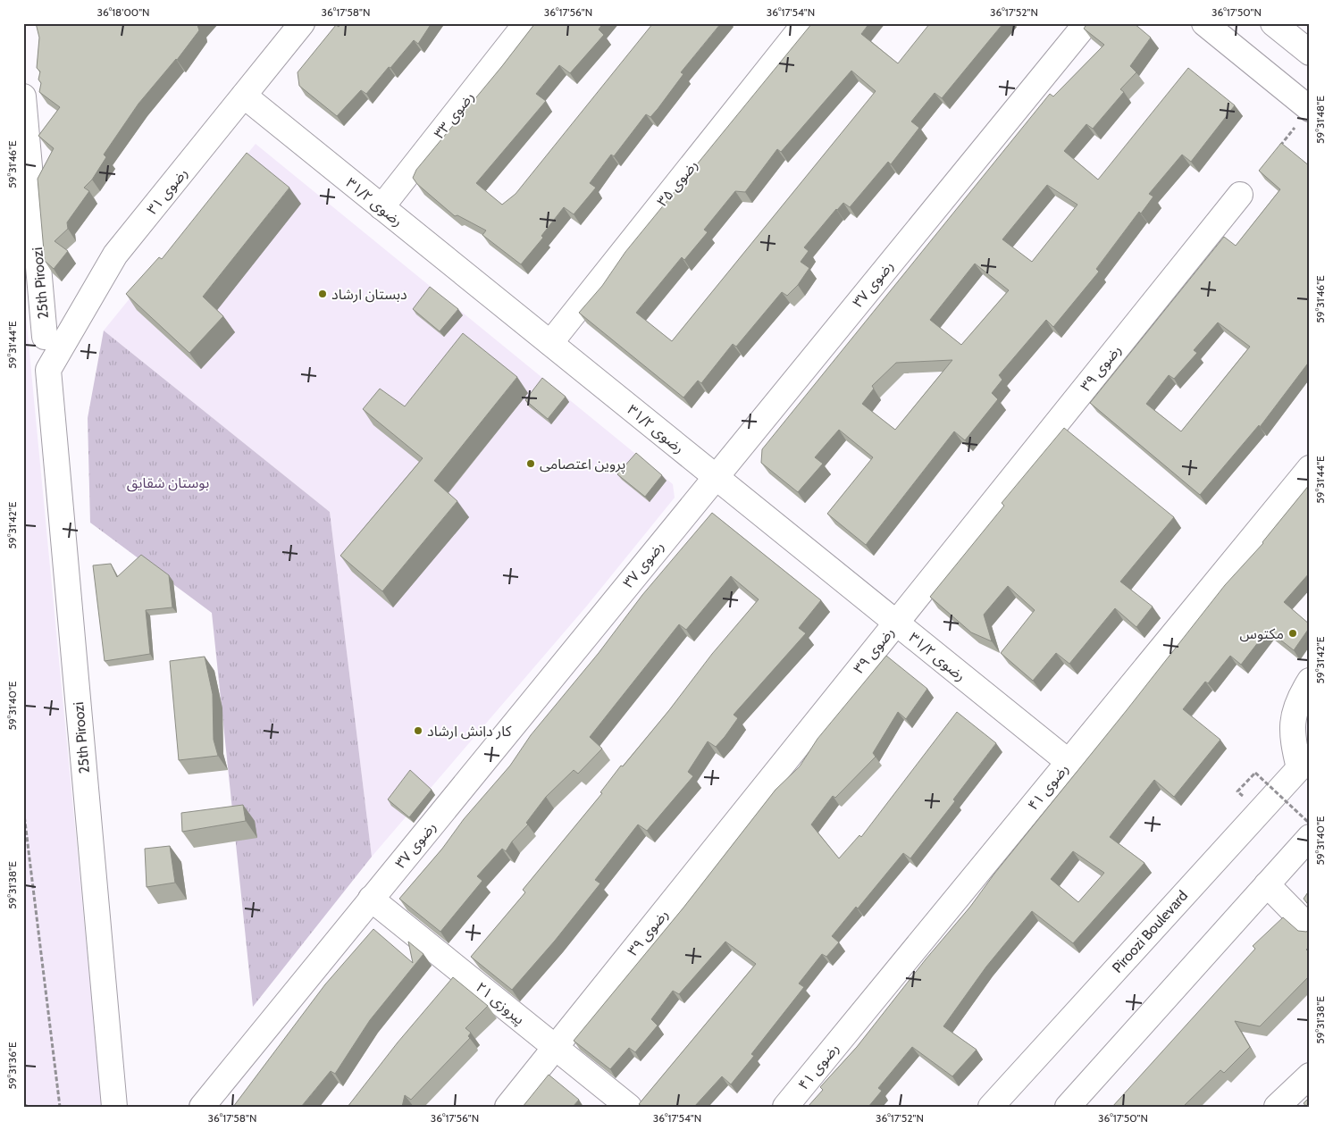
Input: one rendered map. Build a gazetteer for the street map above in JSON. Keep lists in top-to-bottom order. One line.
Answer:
{"streets":{"street":["رضوی ۳۳","رضوی ۳۵","رضوی ۳۱","رضوی ۳۱/۲","25th Piroozi","رضوی ۳۷","رضوی ۳۹","رضوی ۴۱","Piroozi Boulevard","پیروزی ۲۱"]},"crossings":[["رضوی ۳۳","رضوی ۳۱/۲"],["رضوی ۳۵","رضوی ۳۱/۲"],["رضوی ۳۱","رضوی ۳۱/۲"],["رضوی ۳۱","25th Piroozi"],["رضوی ۳۱/۲","رضوی ۳۷"],["رضوی ۳۱/۲","رضوی ۳۹"],["رضوی ۳۱/۲","رضوی ۴۱"],["رضوی ۳۷","پیروزی ۲۱"],["رضوی ۳۹","پیروزی ۲۱"]],"parks":["بوستان شقایق"],"places":["دبستان ارشاد","پروین اعتصامی","مکتوس","کار دانش ارشاد"],"coordinates":["36°18'00\"N","36°17'58\"N","36°17'56\"N","36°17'54\"N","36°17'52\"N","36°17'50\"N","59°31'48\"E","59°31'46\"E","59°31'44\"E","59°31'42\"E","59°31'40\"E","59°31'38\"E","59°31'36\"E"]}
